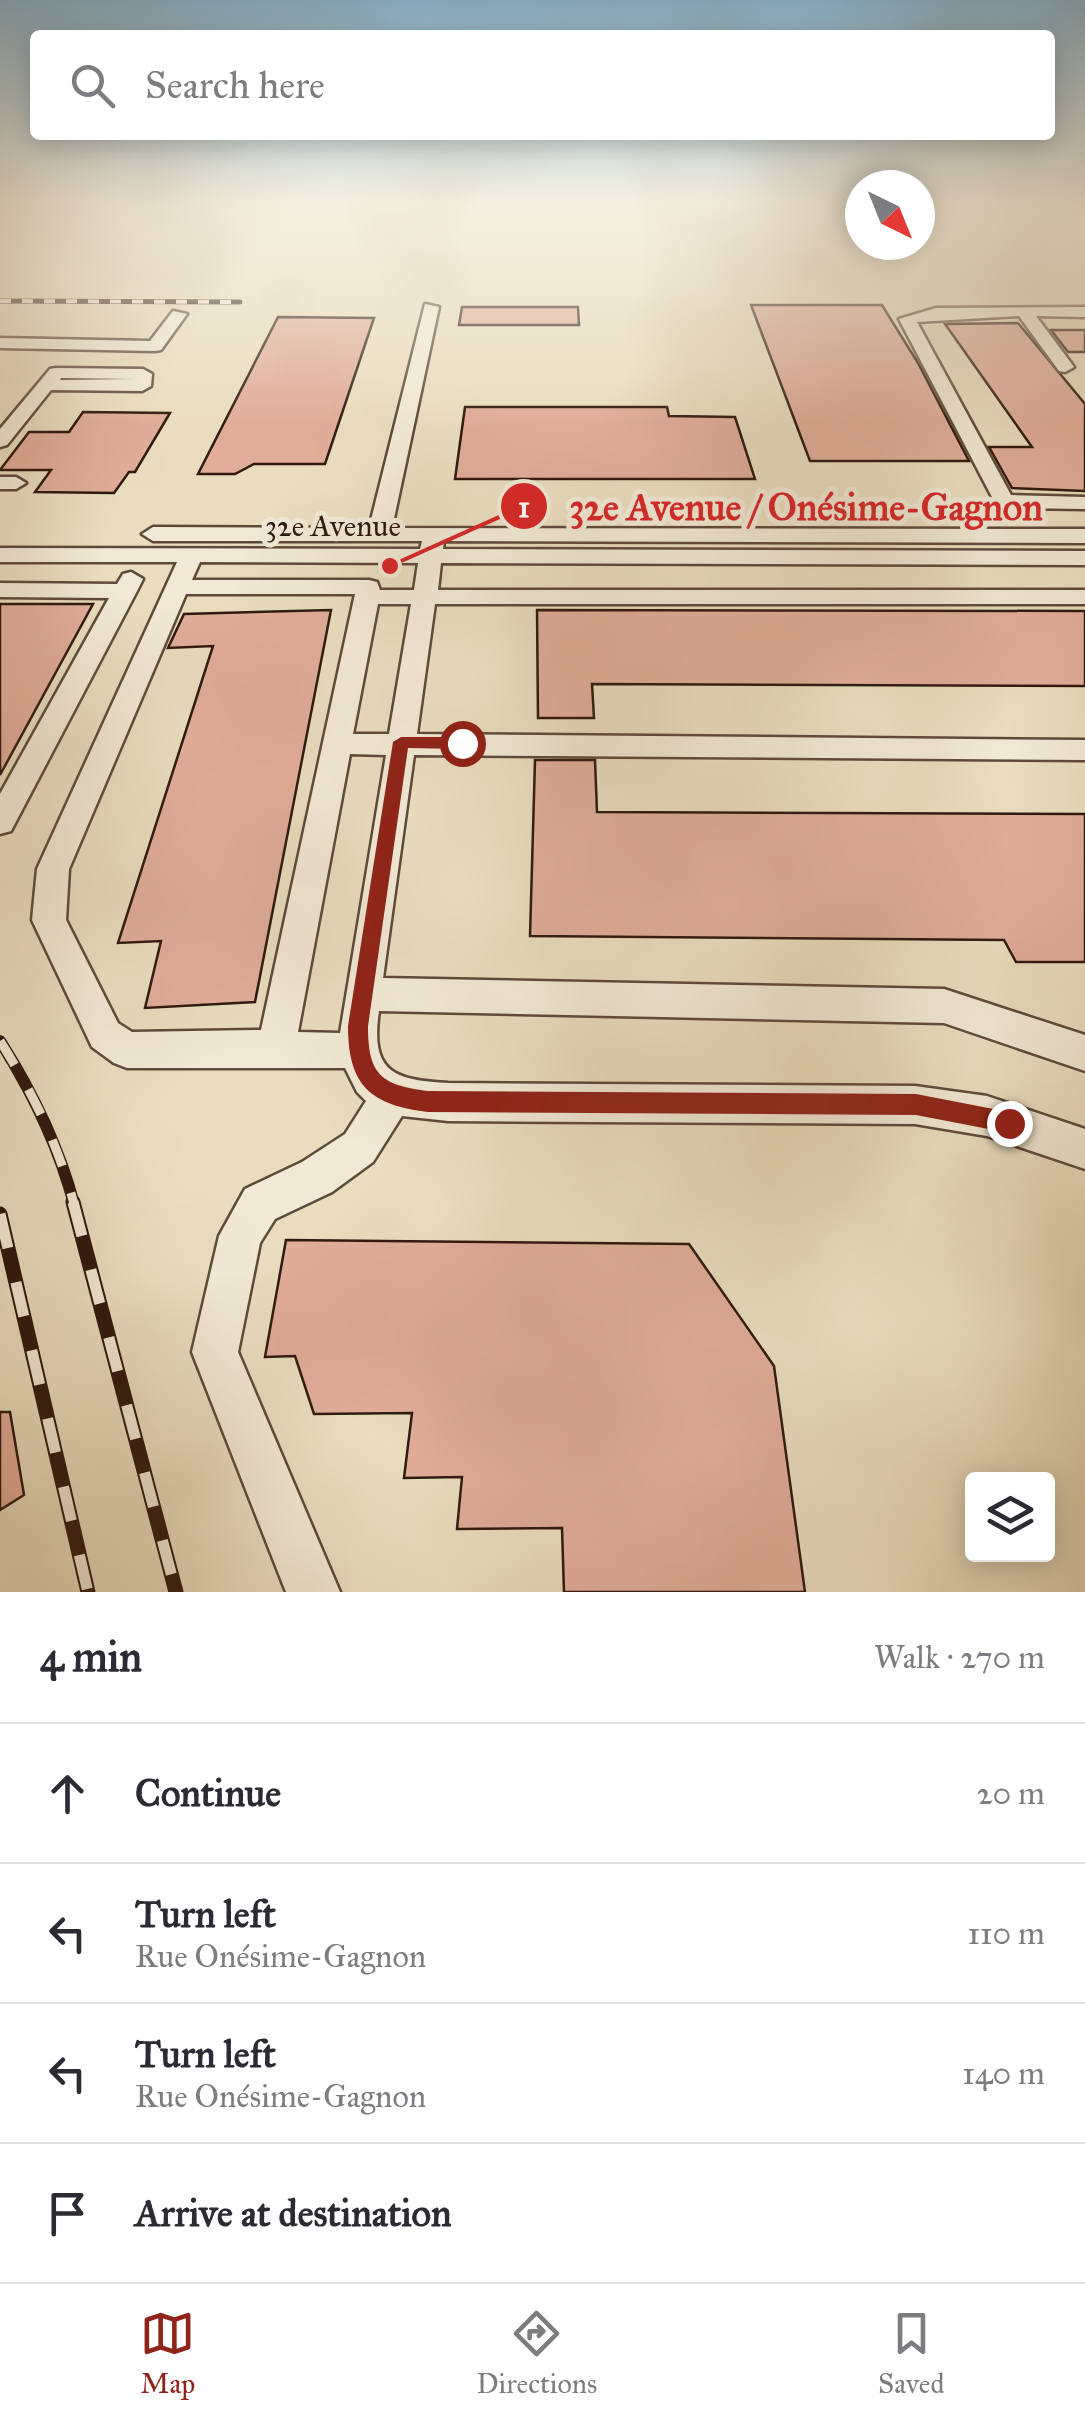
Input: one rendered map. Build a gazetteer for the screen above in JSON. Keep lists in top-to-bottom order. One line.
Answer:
{"streets":{"street":["32e Avenue"]},"places":["32e Avenue / Onésime-Gagnon"],"north":"bottom right","page":{"search":"Search here","heading":["4 min","Walk · 270 m"],"list":[["Continue","20 m"],["Turn left","Rue Onésime-Gagnon","110 m"],["Turn left","Rue Onésime-Gagnon","140 m"],"Arrive at destination"],"nav":["Map","Directions","Saved"]}}
